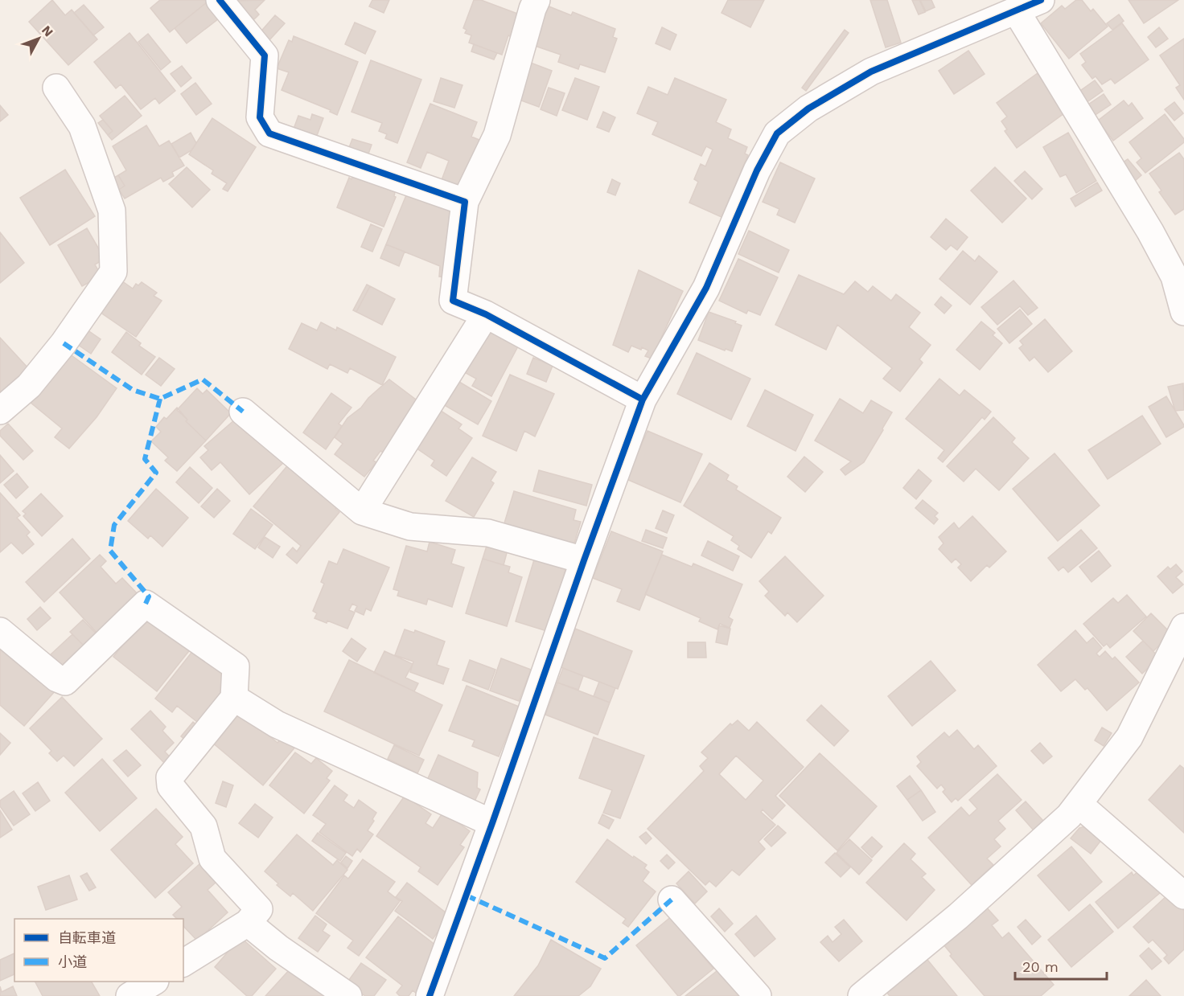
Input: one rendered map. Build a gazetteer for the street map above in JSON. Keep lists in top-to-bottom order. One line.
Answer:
{"legend":["自転車道","小道"],"scale_bar":"20 m","north":"top right"}
